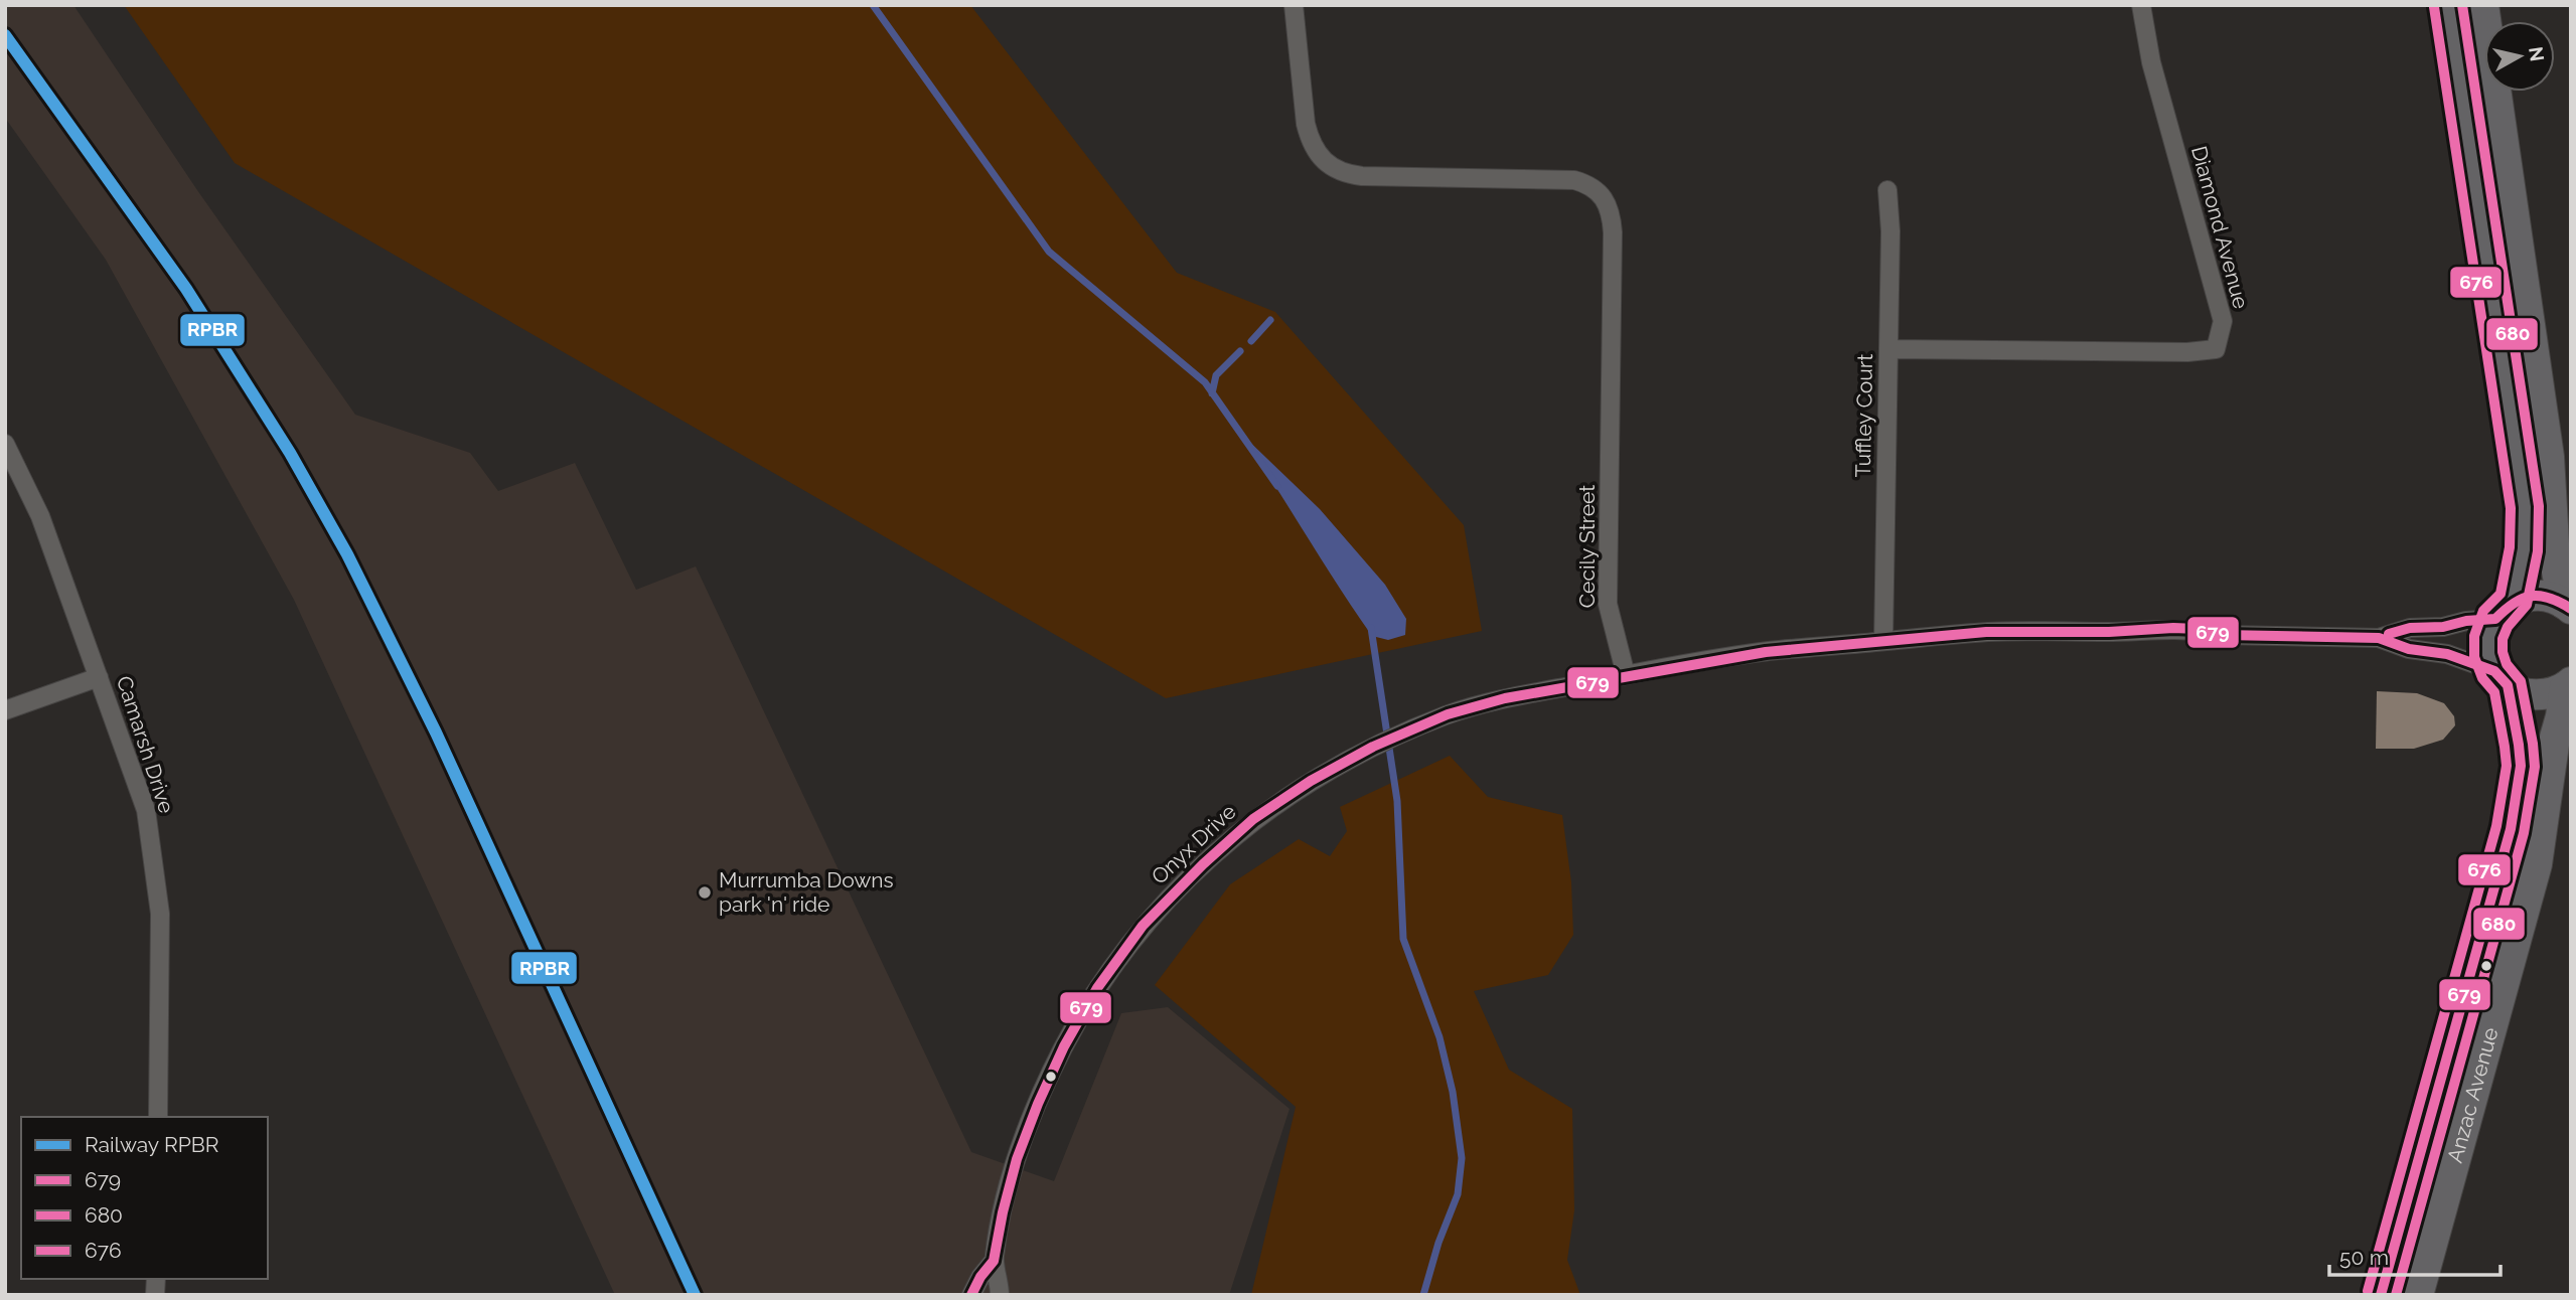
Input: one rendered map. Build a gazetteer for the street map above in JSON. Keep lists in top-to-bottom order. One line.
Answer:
{"streets":{"highway":["Anzac Avenue"],"street":["Diamond Avenue","Tuffley Court","Cecily Street","Camarsh Drive","Onyx Drive"]},"crossings":[["Diamond Avenue","Tuffley Court"],["Cecily Street","Onyx Drive"]],"places":["Murrumba Downs park 'n' ride"],"lines":["transit line 680","transit line 676","rail line RPBR","transit line 679"],"legend":["Railway RPBR","679","680","676"],"scale_bar":"50 m","north":"right"}
